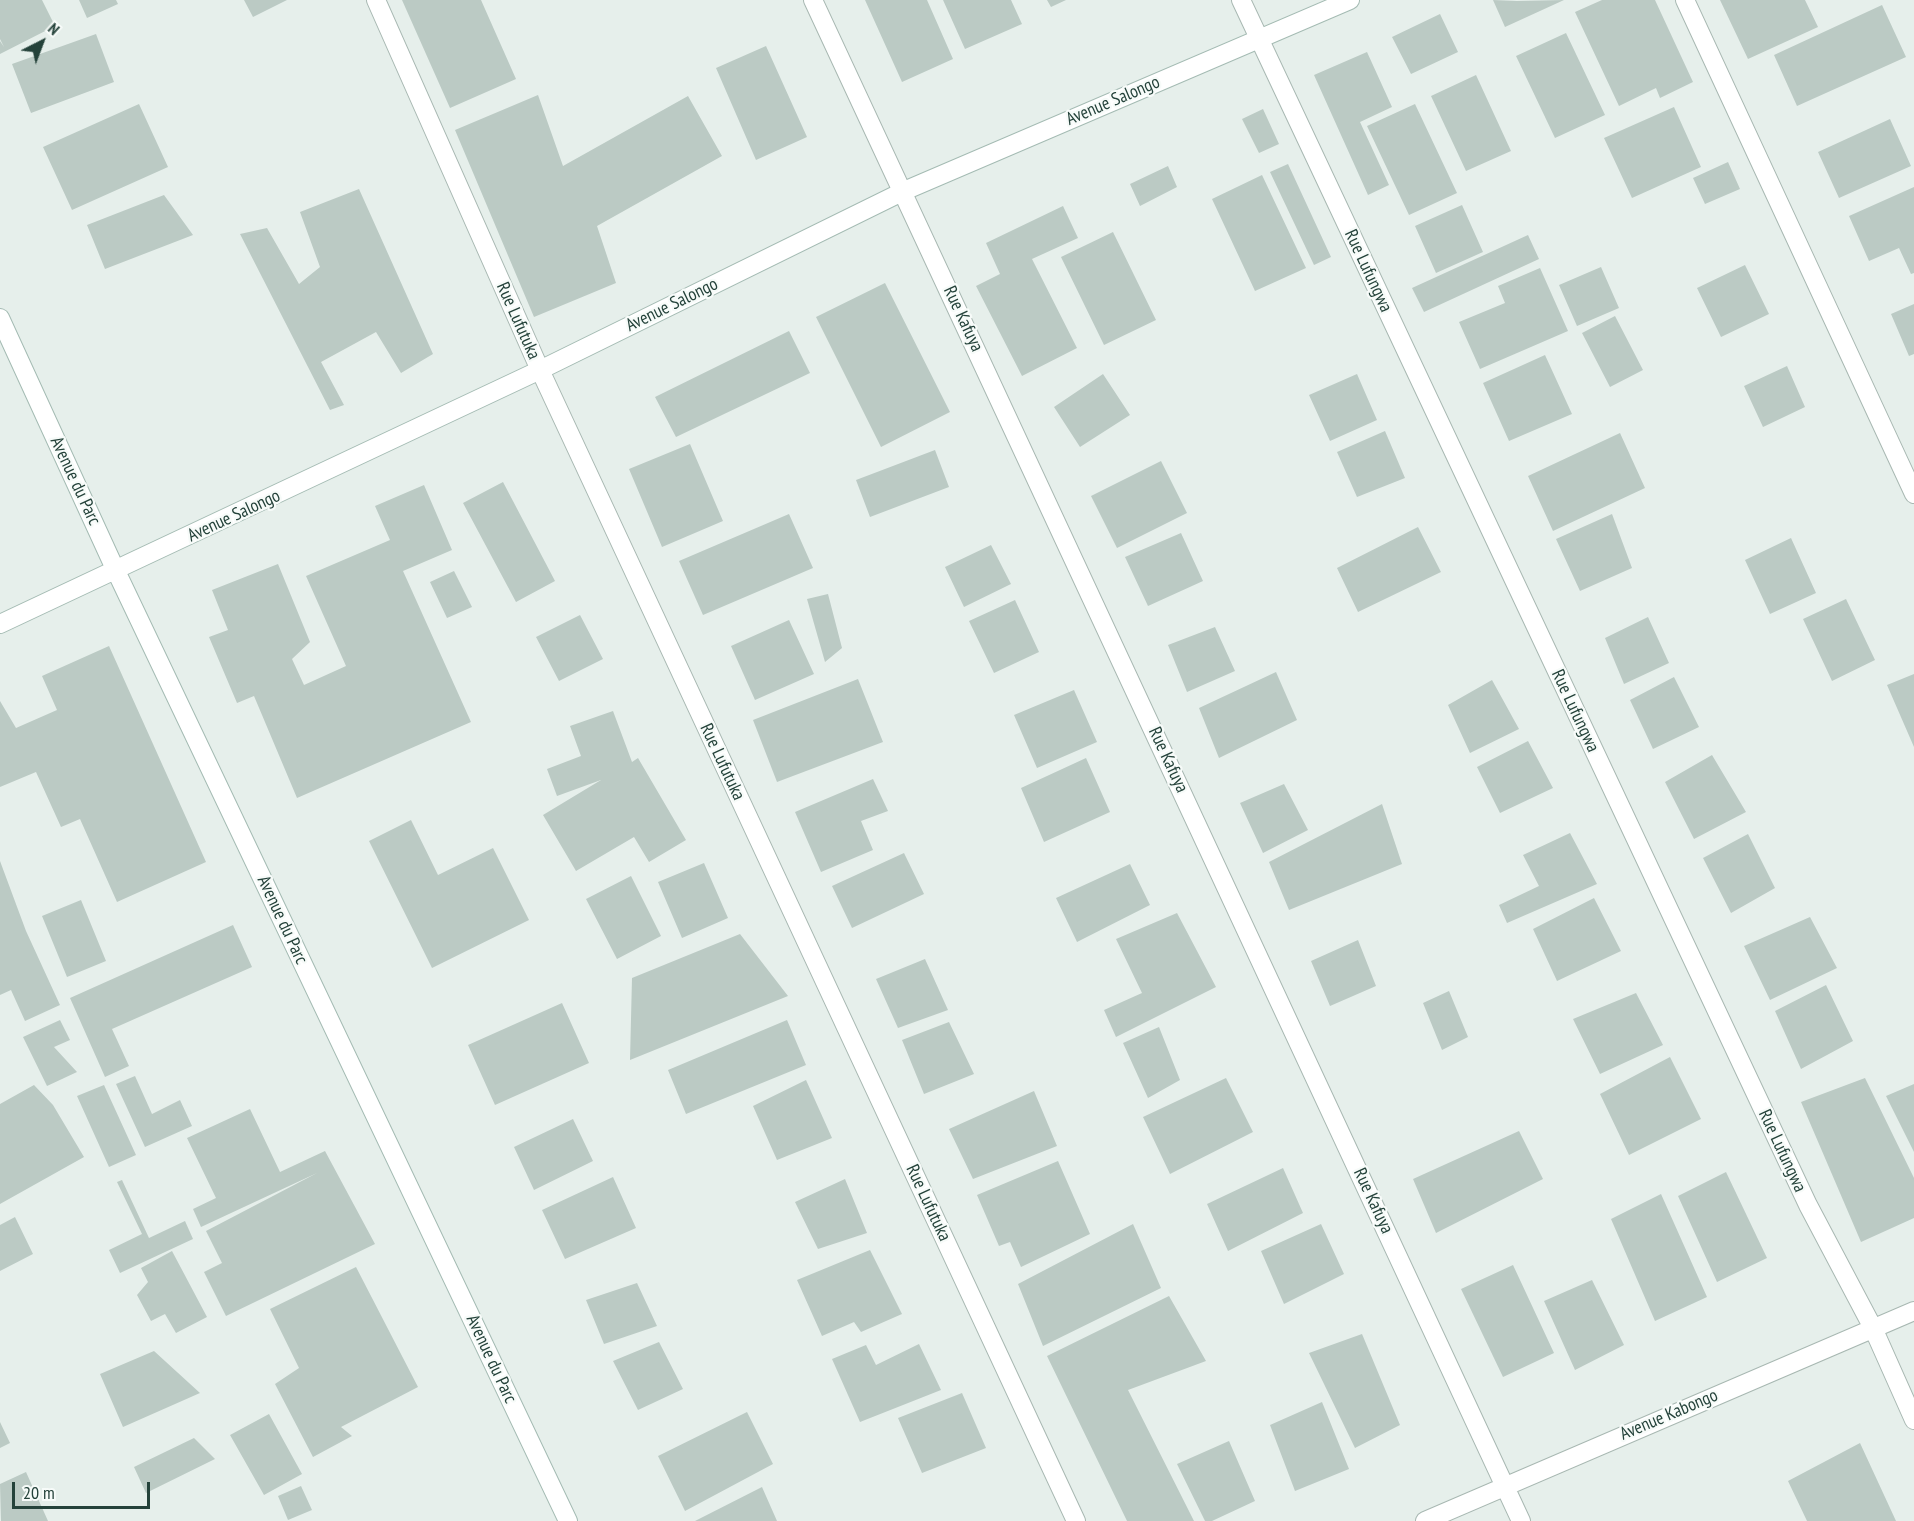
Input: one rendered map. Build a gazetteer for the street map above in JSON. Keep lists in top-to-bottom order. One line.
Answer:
{"streets":{"street":["Avenue Salongo","Rue Lufungwa","Rue Kafuya","Rue Lufutuka","Avenue du Parc","Avenue Kabongo"]},"crossings":[["Avenue Salongo","Rue Lufungwa"],["Avenue Salongo","Rue Kafuya"],["Avenue Salongo","Rue Lufutuka"],["Avenue Salongo","Avenue du Parc"],["Rue Lufungwa","Avenue Kabongo"],["Rue Kafuya","Avenue Kabongo"]],"scale_bar":"20 m","north":"top right"}
